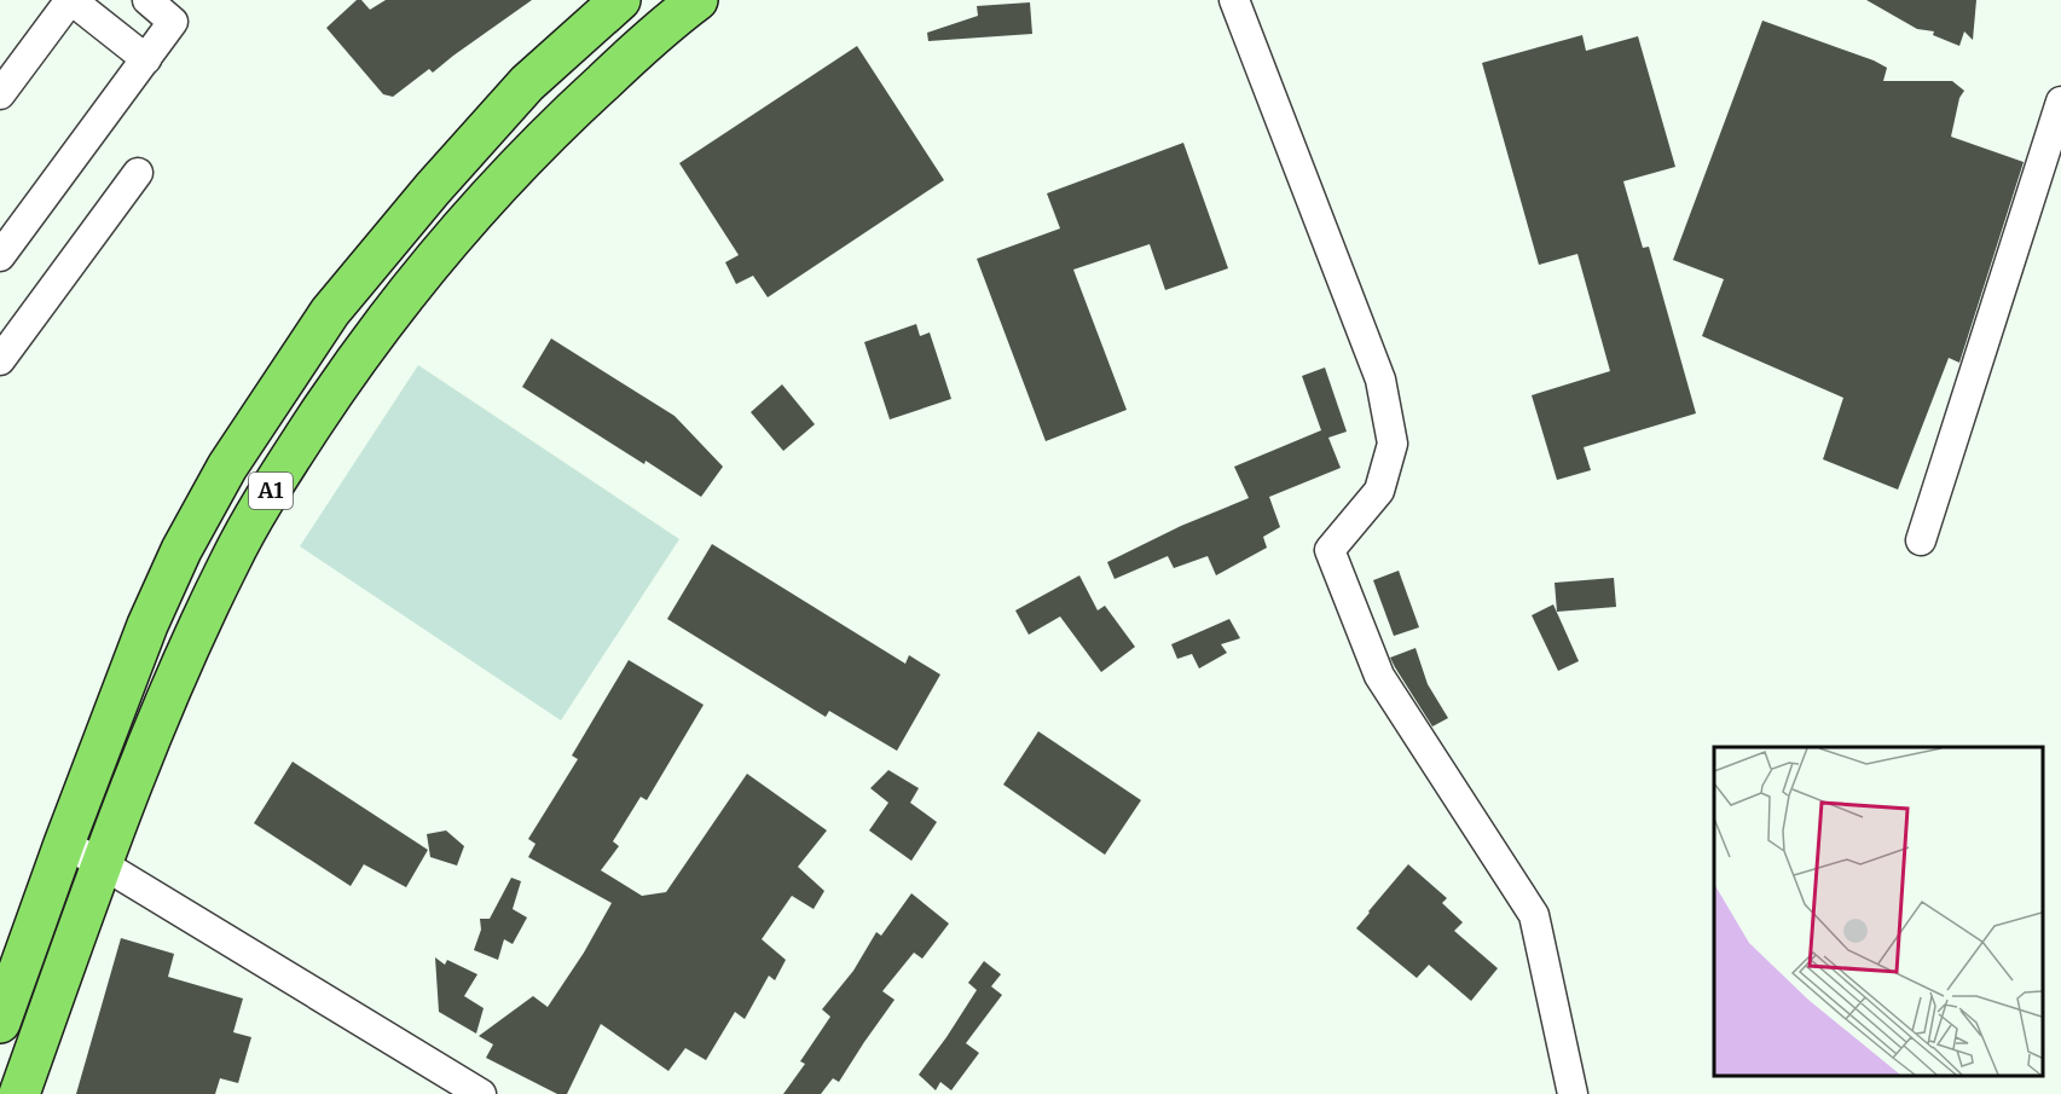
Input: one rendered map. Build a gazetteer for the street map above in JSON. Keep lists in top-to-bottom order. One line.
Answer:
{"streets":{"highway":["A1"]}}
